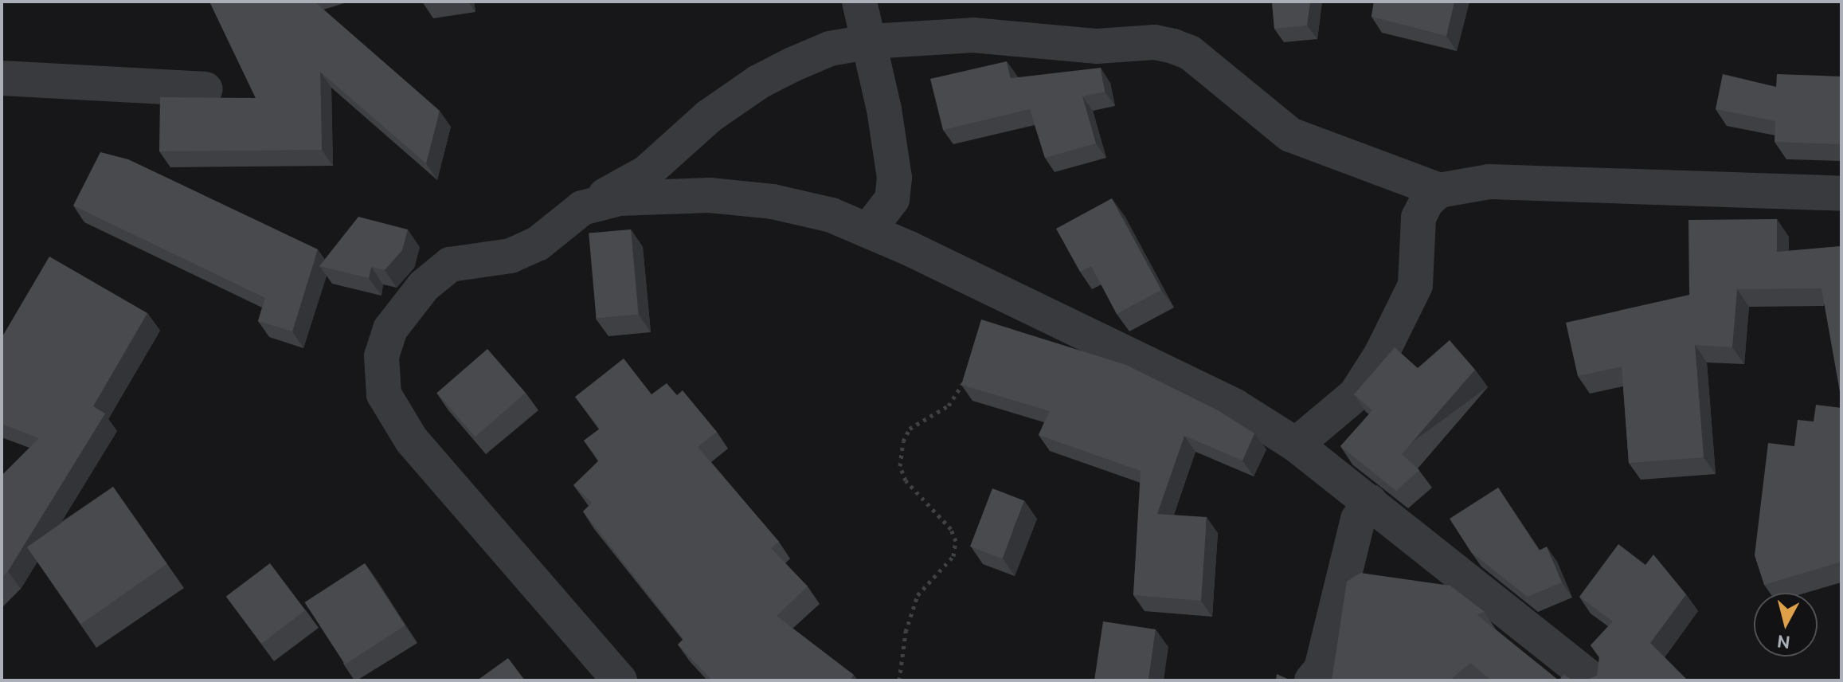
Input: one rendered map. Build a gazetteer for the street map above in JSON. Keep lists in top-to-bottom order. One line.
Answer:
{"north":"bottom"}
